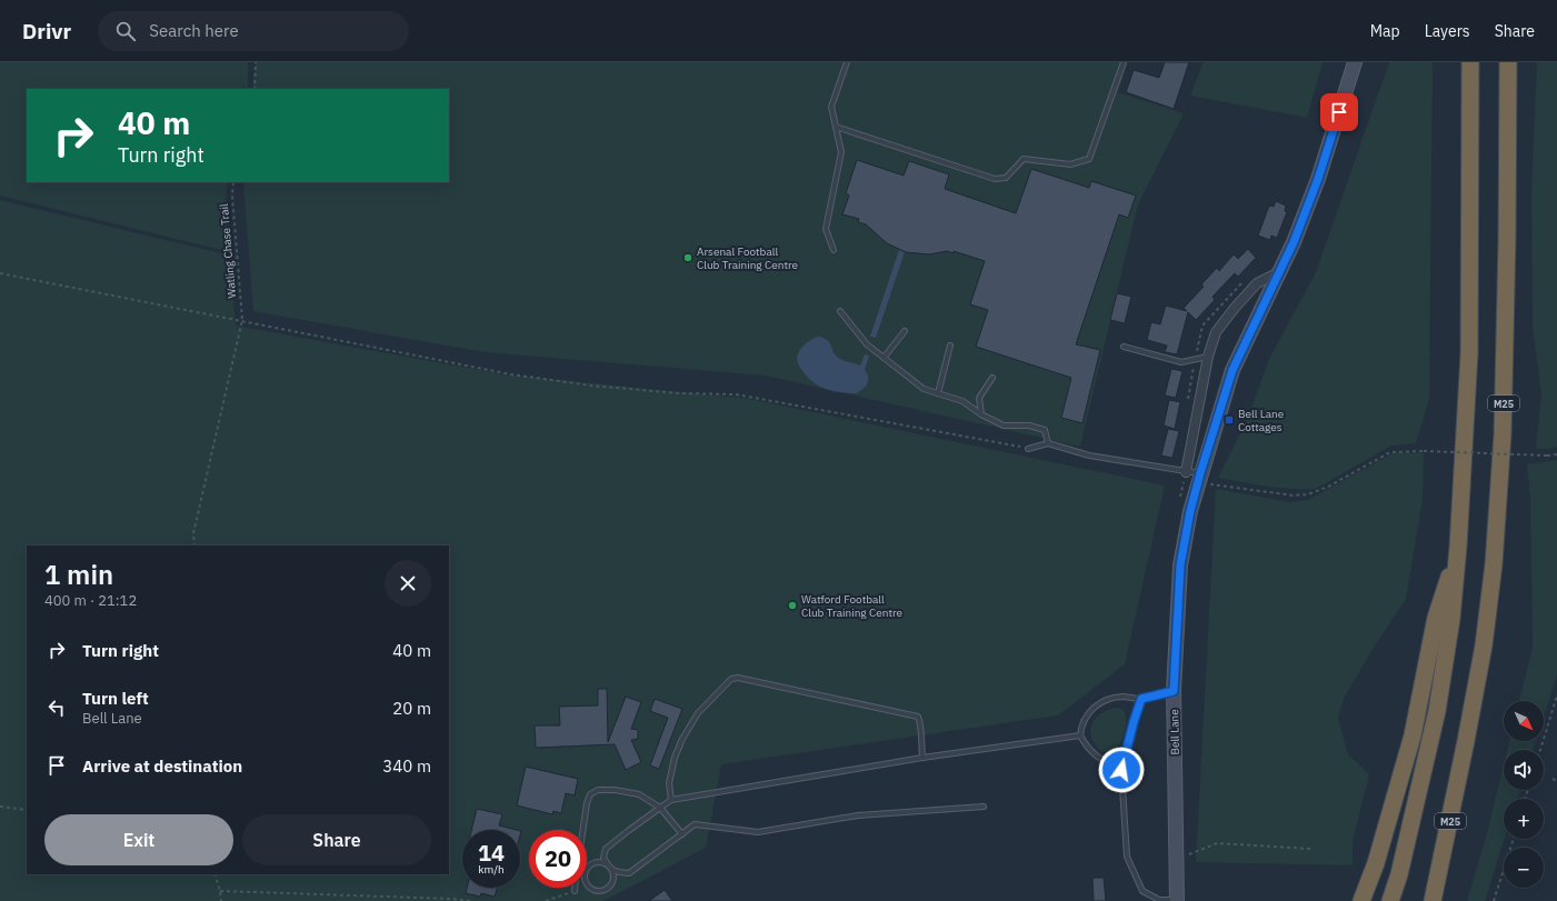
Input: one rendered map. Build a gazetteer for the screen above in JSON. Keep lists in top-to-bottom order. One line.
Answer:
{"streets":{"highway":["M25"],"main road":["Bell Lane"],"path":["Watling Chase Trail"]},"places":{"other":["Arsenal Football Club Training Centre","Watford Football Club Training Centre"],"transit":["Bell Lane Cottages"]},"north":"bottom right","page":{"header":"Drivr","search":"Search here","nav":["Map","Layers","Share"],"turn":["40 m","Turn right"],"heading":["1 min","400 m · 21:12"],"list":[{"name":"Turn right","value":"40 m"},{"name":"Turn left","note":"Bell Lane","value":"20 m"},{"name":"Arrive at destination","value":"340 m"}],"map_buttons":["+","−"],"buttons":["Exit","Share"],"speed":"14 km/h","limit":"20"}}
